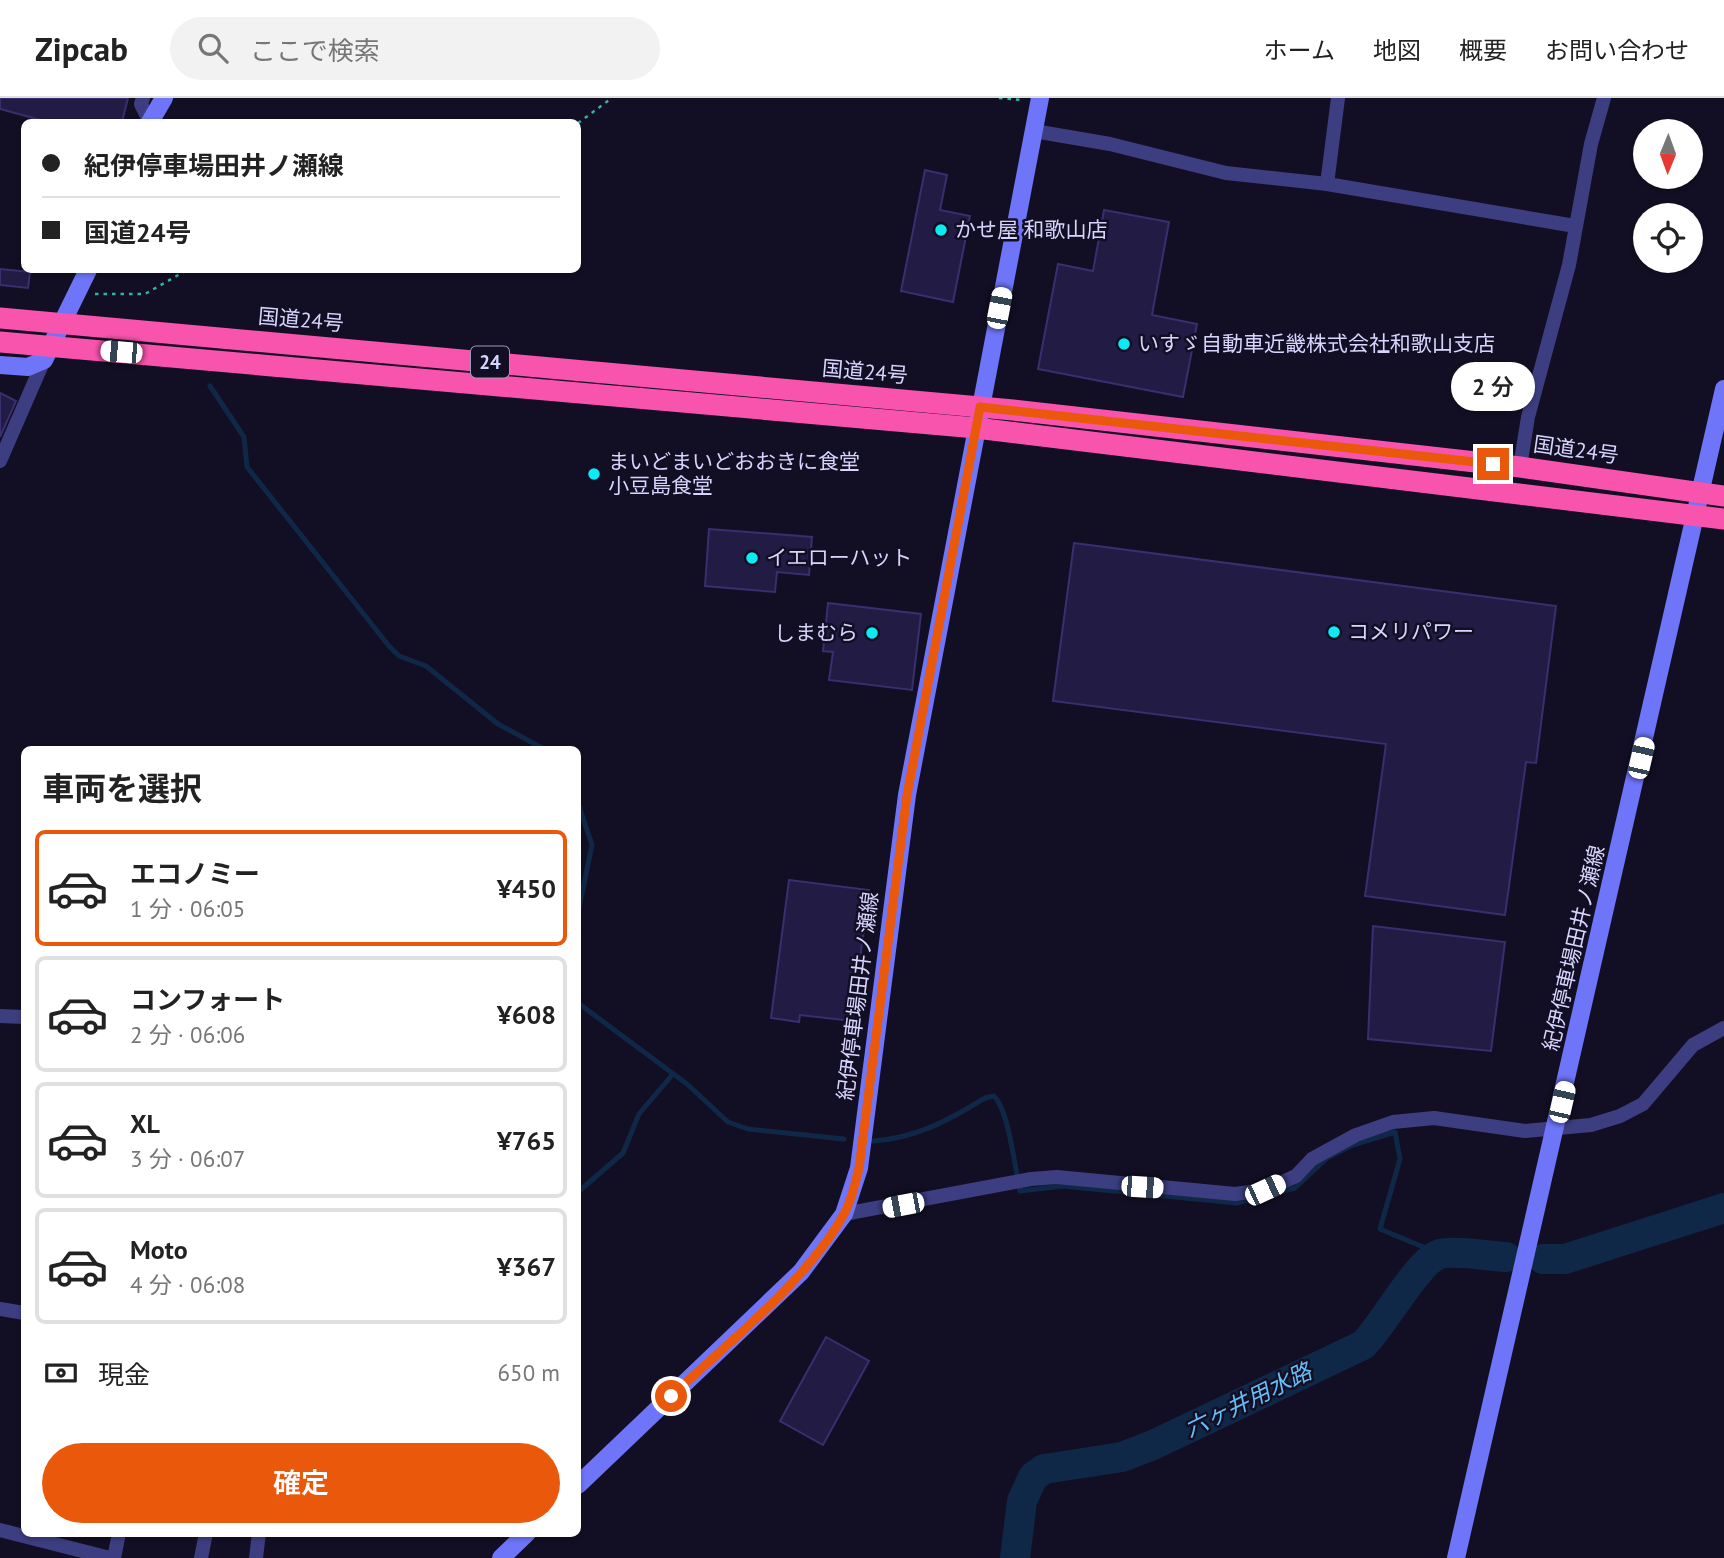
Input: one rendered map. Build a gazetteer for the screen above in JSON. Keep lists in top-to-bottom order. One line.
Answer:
{"streets":{"highway":["国道24号","24"],"main road":["紀伊停車場田井ノ瀬線"]},"crossings":[["国道24号","紀伊停車場田井ノ瀬線"]],"water":["六ヶ井用水路"],"places":["かせ屋 和歌山店","いすゞ自動車近畿株式会社和歌山支店","まいどまいどおおきに食堂 小豆島食堂","イエローハット","コメリパワー","しまむら"],"north":"bottom","page":{"header":"Zipcab","search":"ここで検索","nav":["ホーム","地図","概要","お問い合わせ"],"banner":["紀伊停車場田井ノ瀬線","国道24号"],"bubble":"2 分","heading":"車両を選択","list":[{"name":"エコノミー","note":"1 分 · 06:05","value":"¥450"},{"name":"コンフォート","note":"2 分 · 06:06","value":"¥608"},{"name":"XL","note":"3 分 · 06:07","value":"¥765"},{"name":"Moto","note":"4 分 · 06:08","value":"¥367"}],"pay":["現金","650 m"],"buttons":"確定"}}
